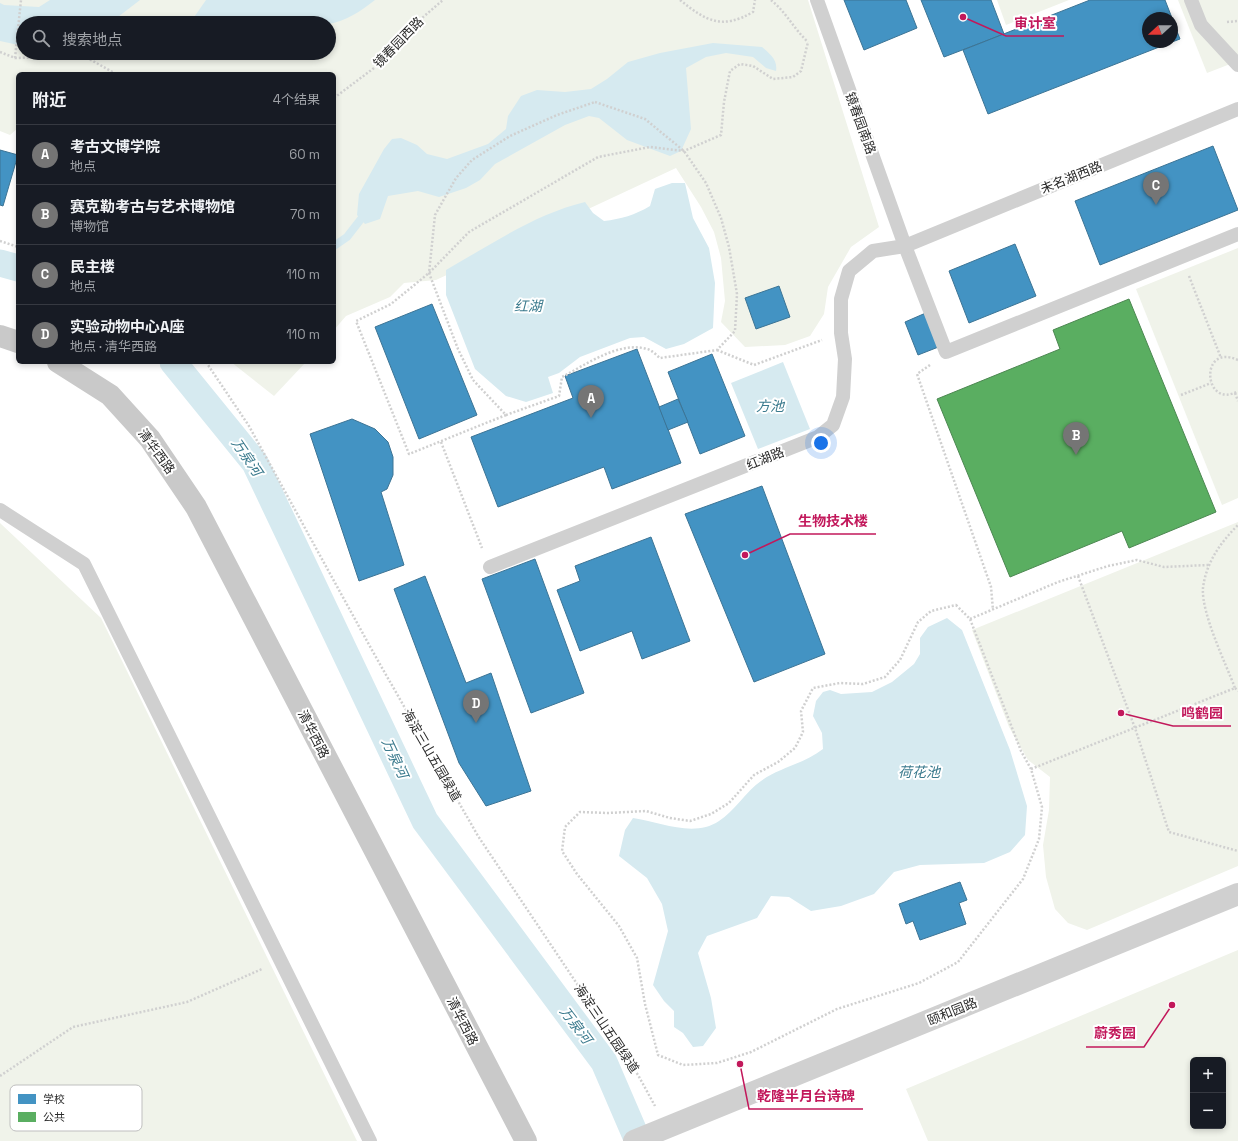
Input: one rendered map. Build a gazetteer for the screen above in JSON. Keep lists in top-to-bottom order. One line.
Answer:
{"streets":{"main road":["清华西路"],"street":["颐和园路"],"lane":["镜春园南路","未名湖西路","红湖路"],"path":["镜春园西路","海淀三山五园绿道"]},"crossings":[["镜春园南路","未名湖西路"],["镜春园南路","红湖路"],["未名湖西路","红湖路"],["海淀三山五园绿道","颐和园路"]],"water":["红湖","方池","万泉河","荷花池"],"places":["审计室","生物技术楼","鸣鹤园","蔚秀园","乾隆半月台诗碑"],"legend":["学校","公共"],"north":"left","page":{"search":"搜索地点","heading":["附近","4个结果"],"list":[{"mark":"A","name":"考古文博学院","note":"地点","value":"60 m"},{"mark":"B","name":"赛克勒考古与艺术博物馆","note":"博物馆","value":"70 m"},{"mark":"C","name":"民主楼","note":"地点","value":"110 m"},{"mark":"D","name":"实验动物中心A座","note":"地点 · 清华西路","value":"110 m"}],"pins":["C","A","B","D"],"map_buttons":["+","−"]}}
